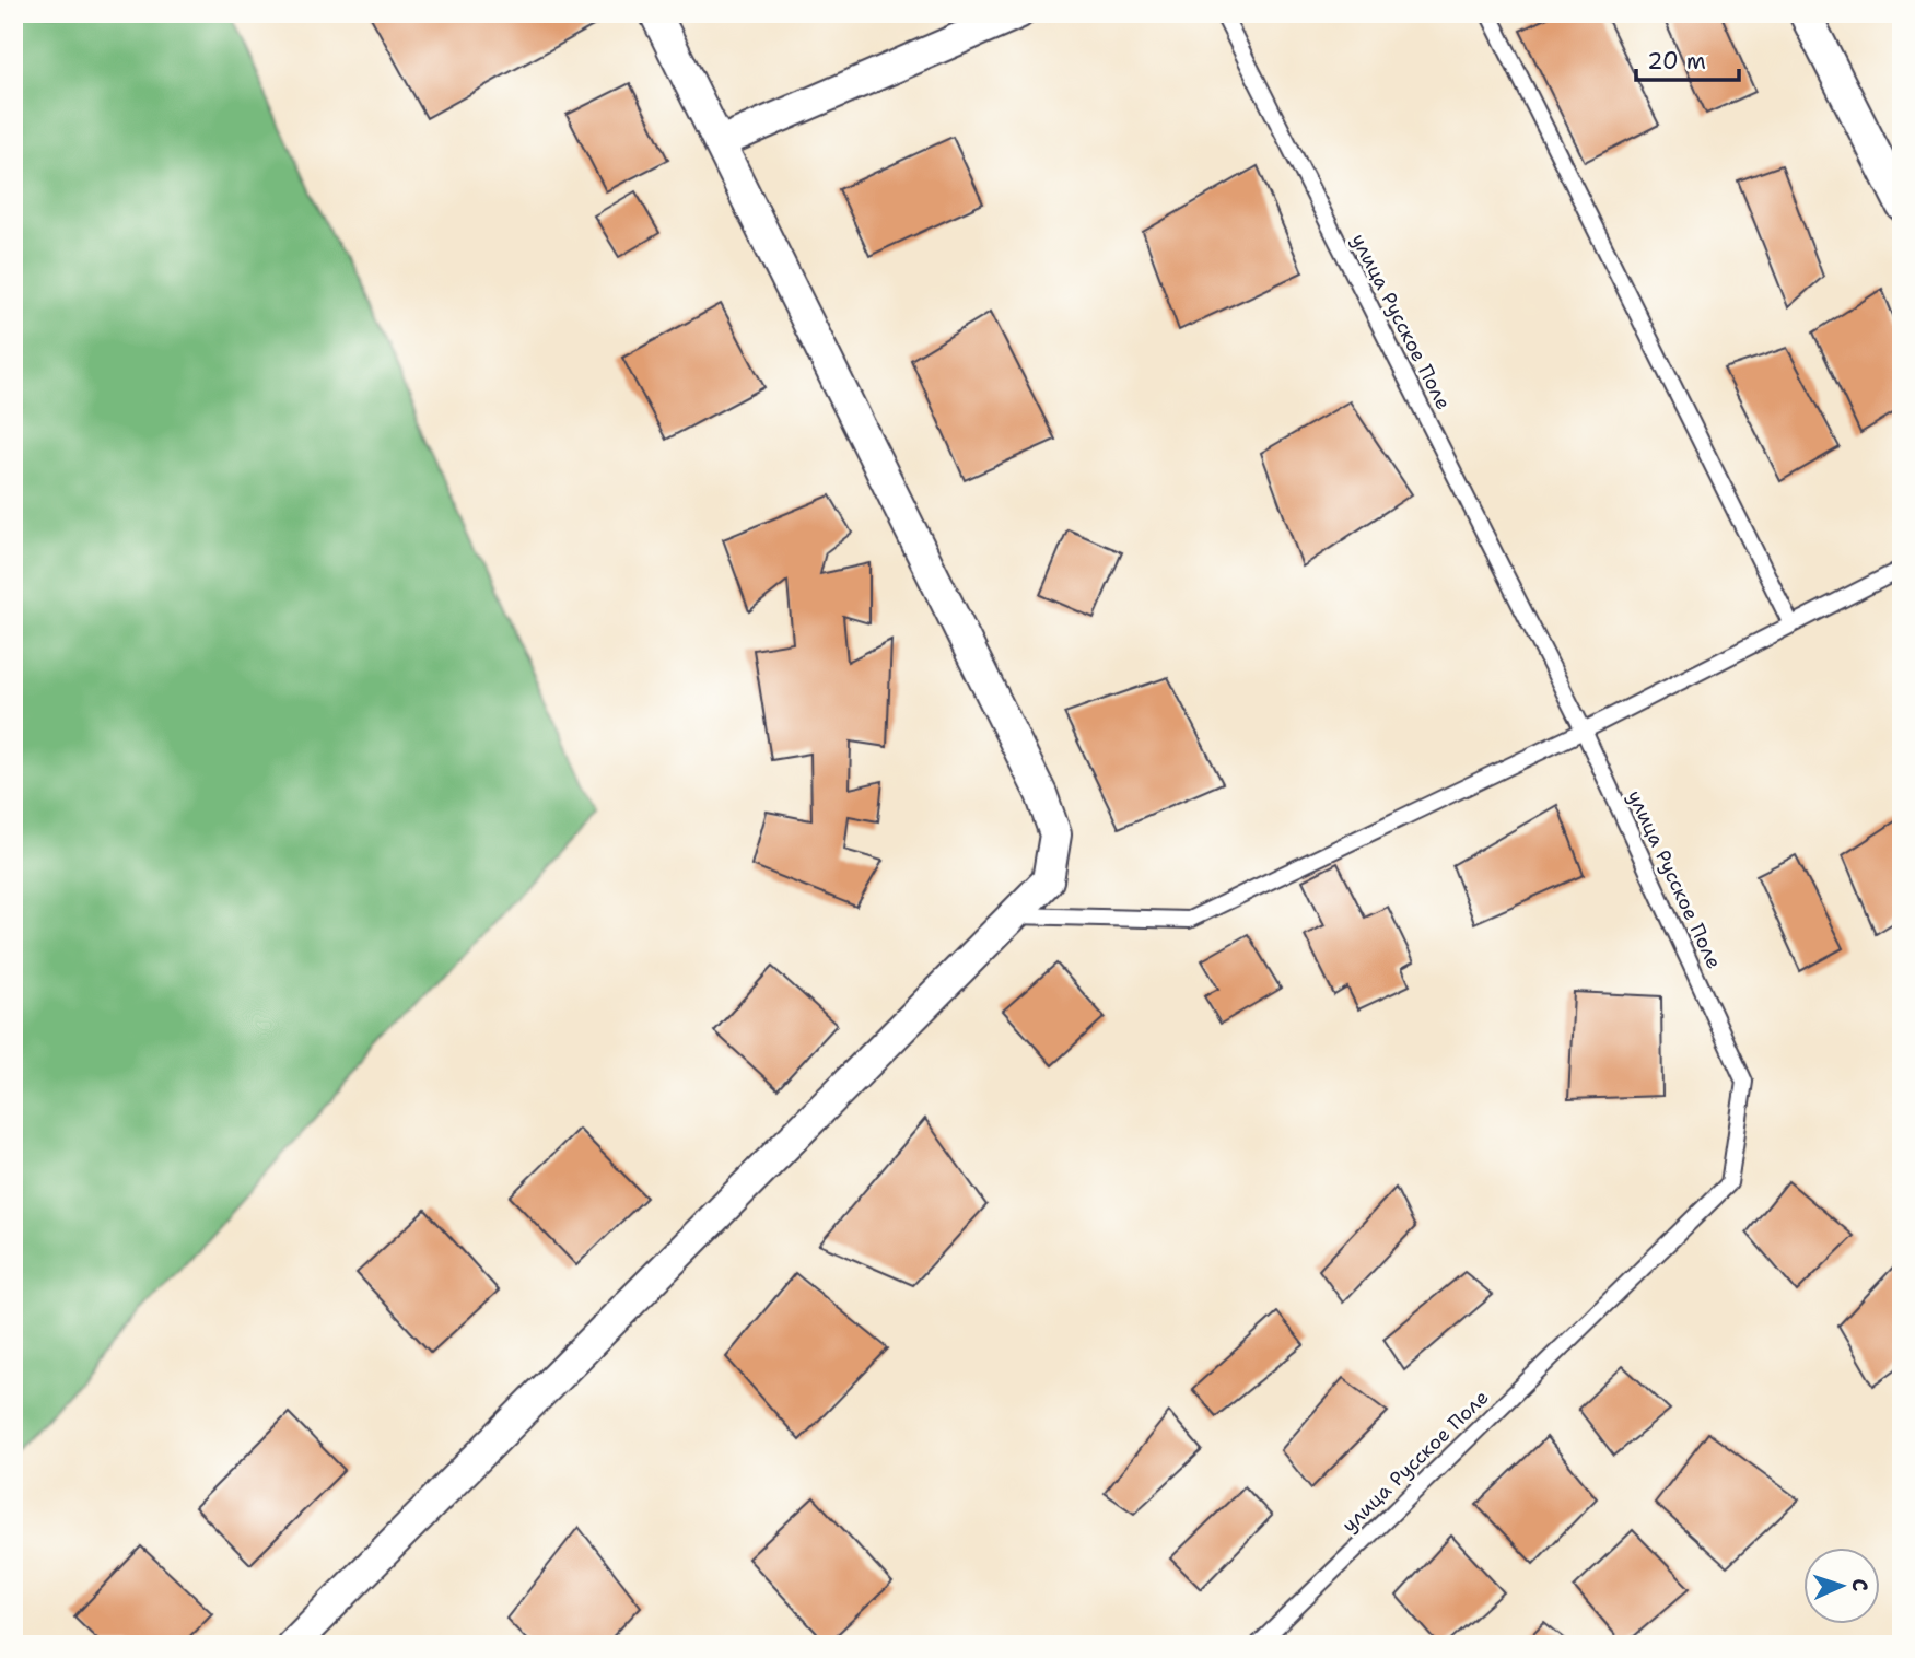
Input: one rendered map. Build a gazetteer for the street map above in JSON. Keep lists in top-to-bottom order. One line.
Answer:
{"streets":{"lane":["улица Русское Поле"]},"scale_bar":"20 m","north":"right"}
